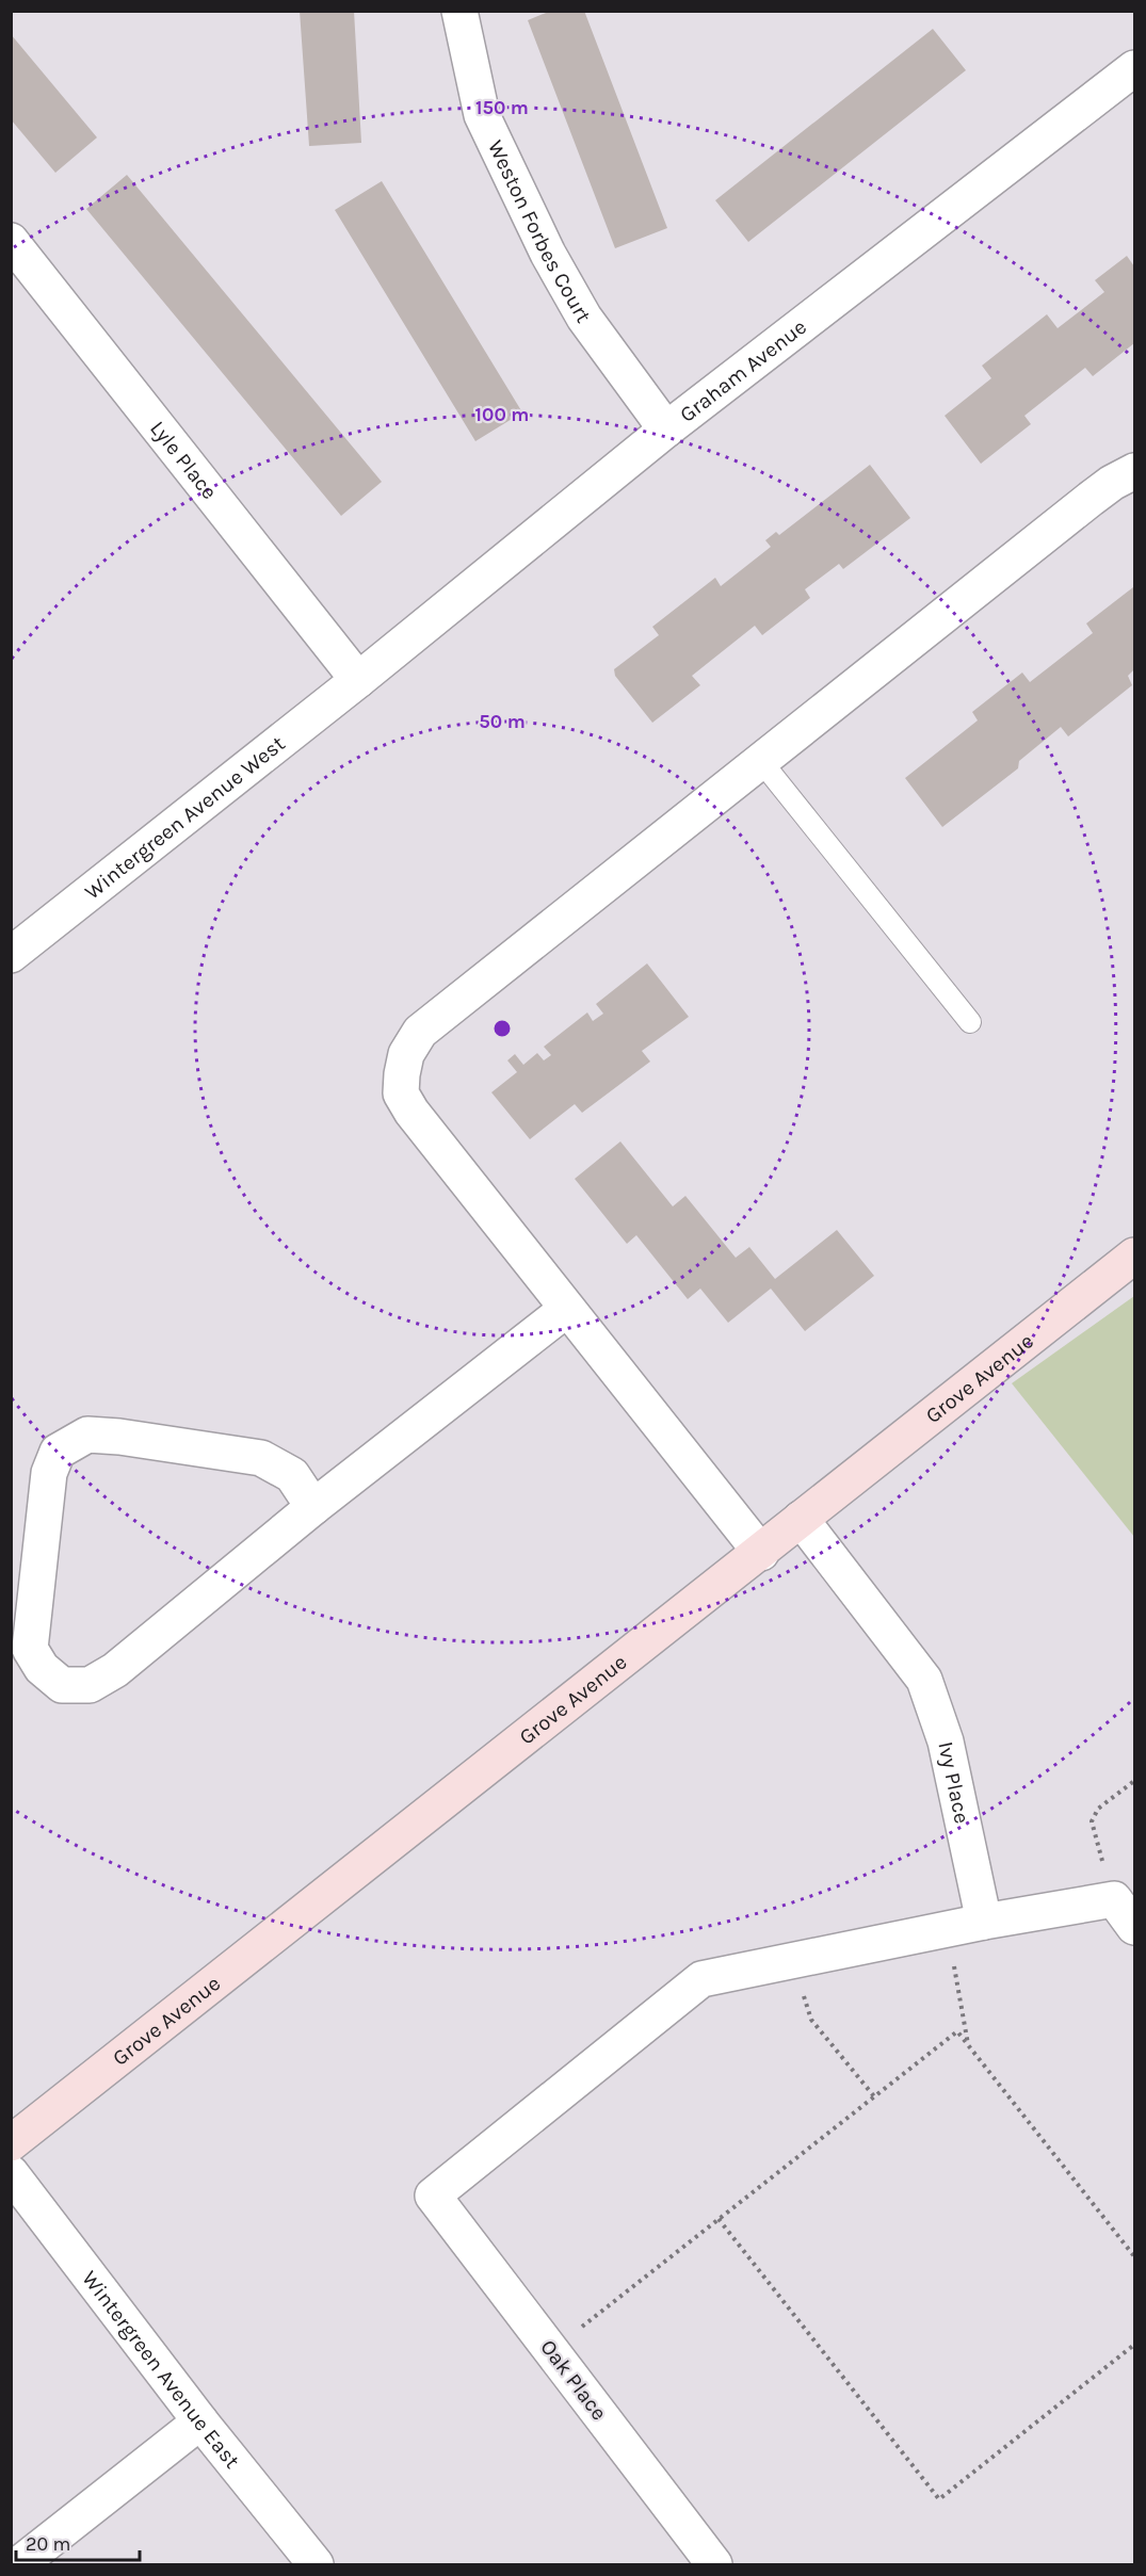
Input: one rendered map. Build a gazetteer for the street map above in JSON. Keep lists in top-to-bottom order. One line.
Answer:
{"streets":{"street":["Weston Forbes Court","Graham Avenue","Lyle Place","Wintergreen Avenue West","Grove Avenue","Ivy Place","Wintergreen Avenue East","Oak Place"]},"crossings":[["Weston Forbes Court","Graham Avenue"],["Graham Avenue","Lyle Place"],["Graham Avenue","Wintergreen Avenue West"],["Lyle Place","Wintergreen Avenue West"],["Grove Avenue","Ivy Place"]],"scale_bar":"20 m","rings":["150 m","100 m","50 m"]}
